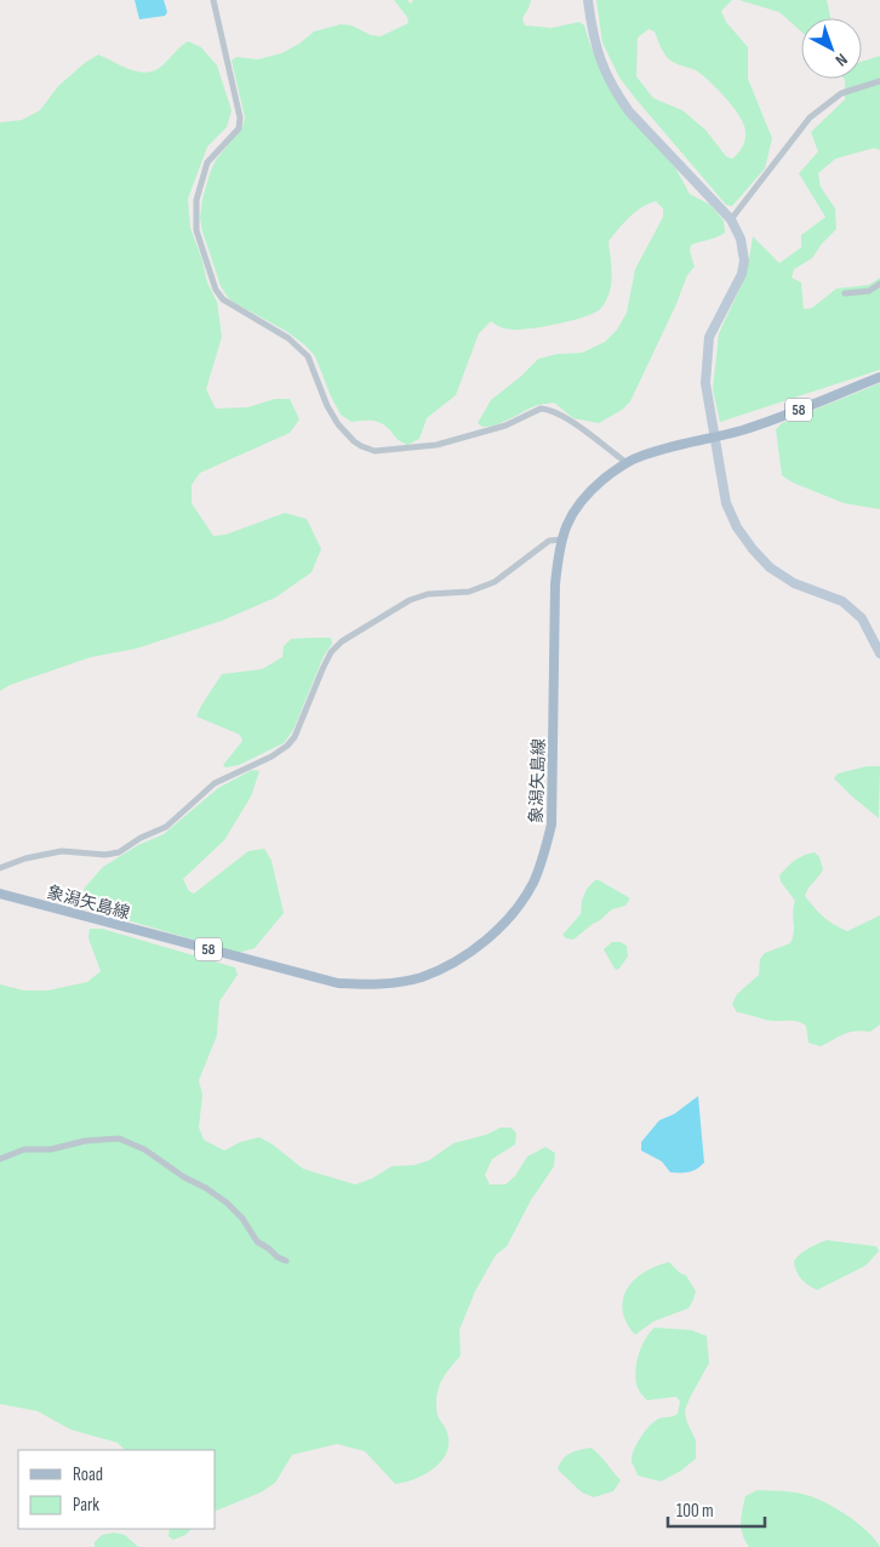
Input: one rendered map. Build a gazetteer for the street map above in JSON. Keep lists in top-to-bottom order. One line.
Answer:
{"streets":{"main road":["58","象潟矢島線"]},"legend":["Road","Park"],"scale_bar":"100 m","north":"bottom right"}
